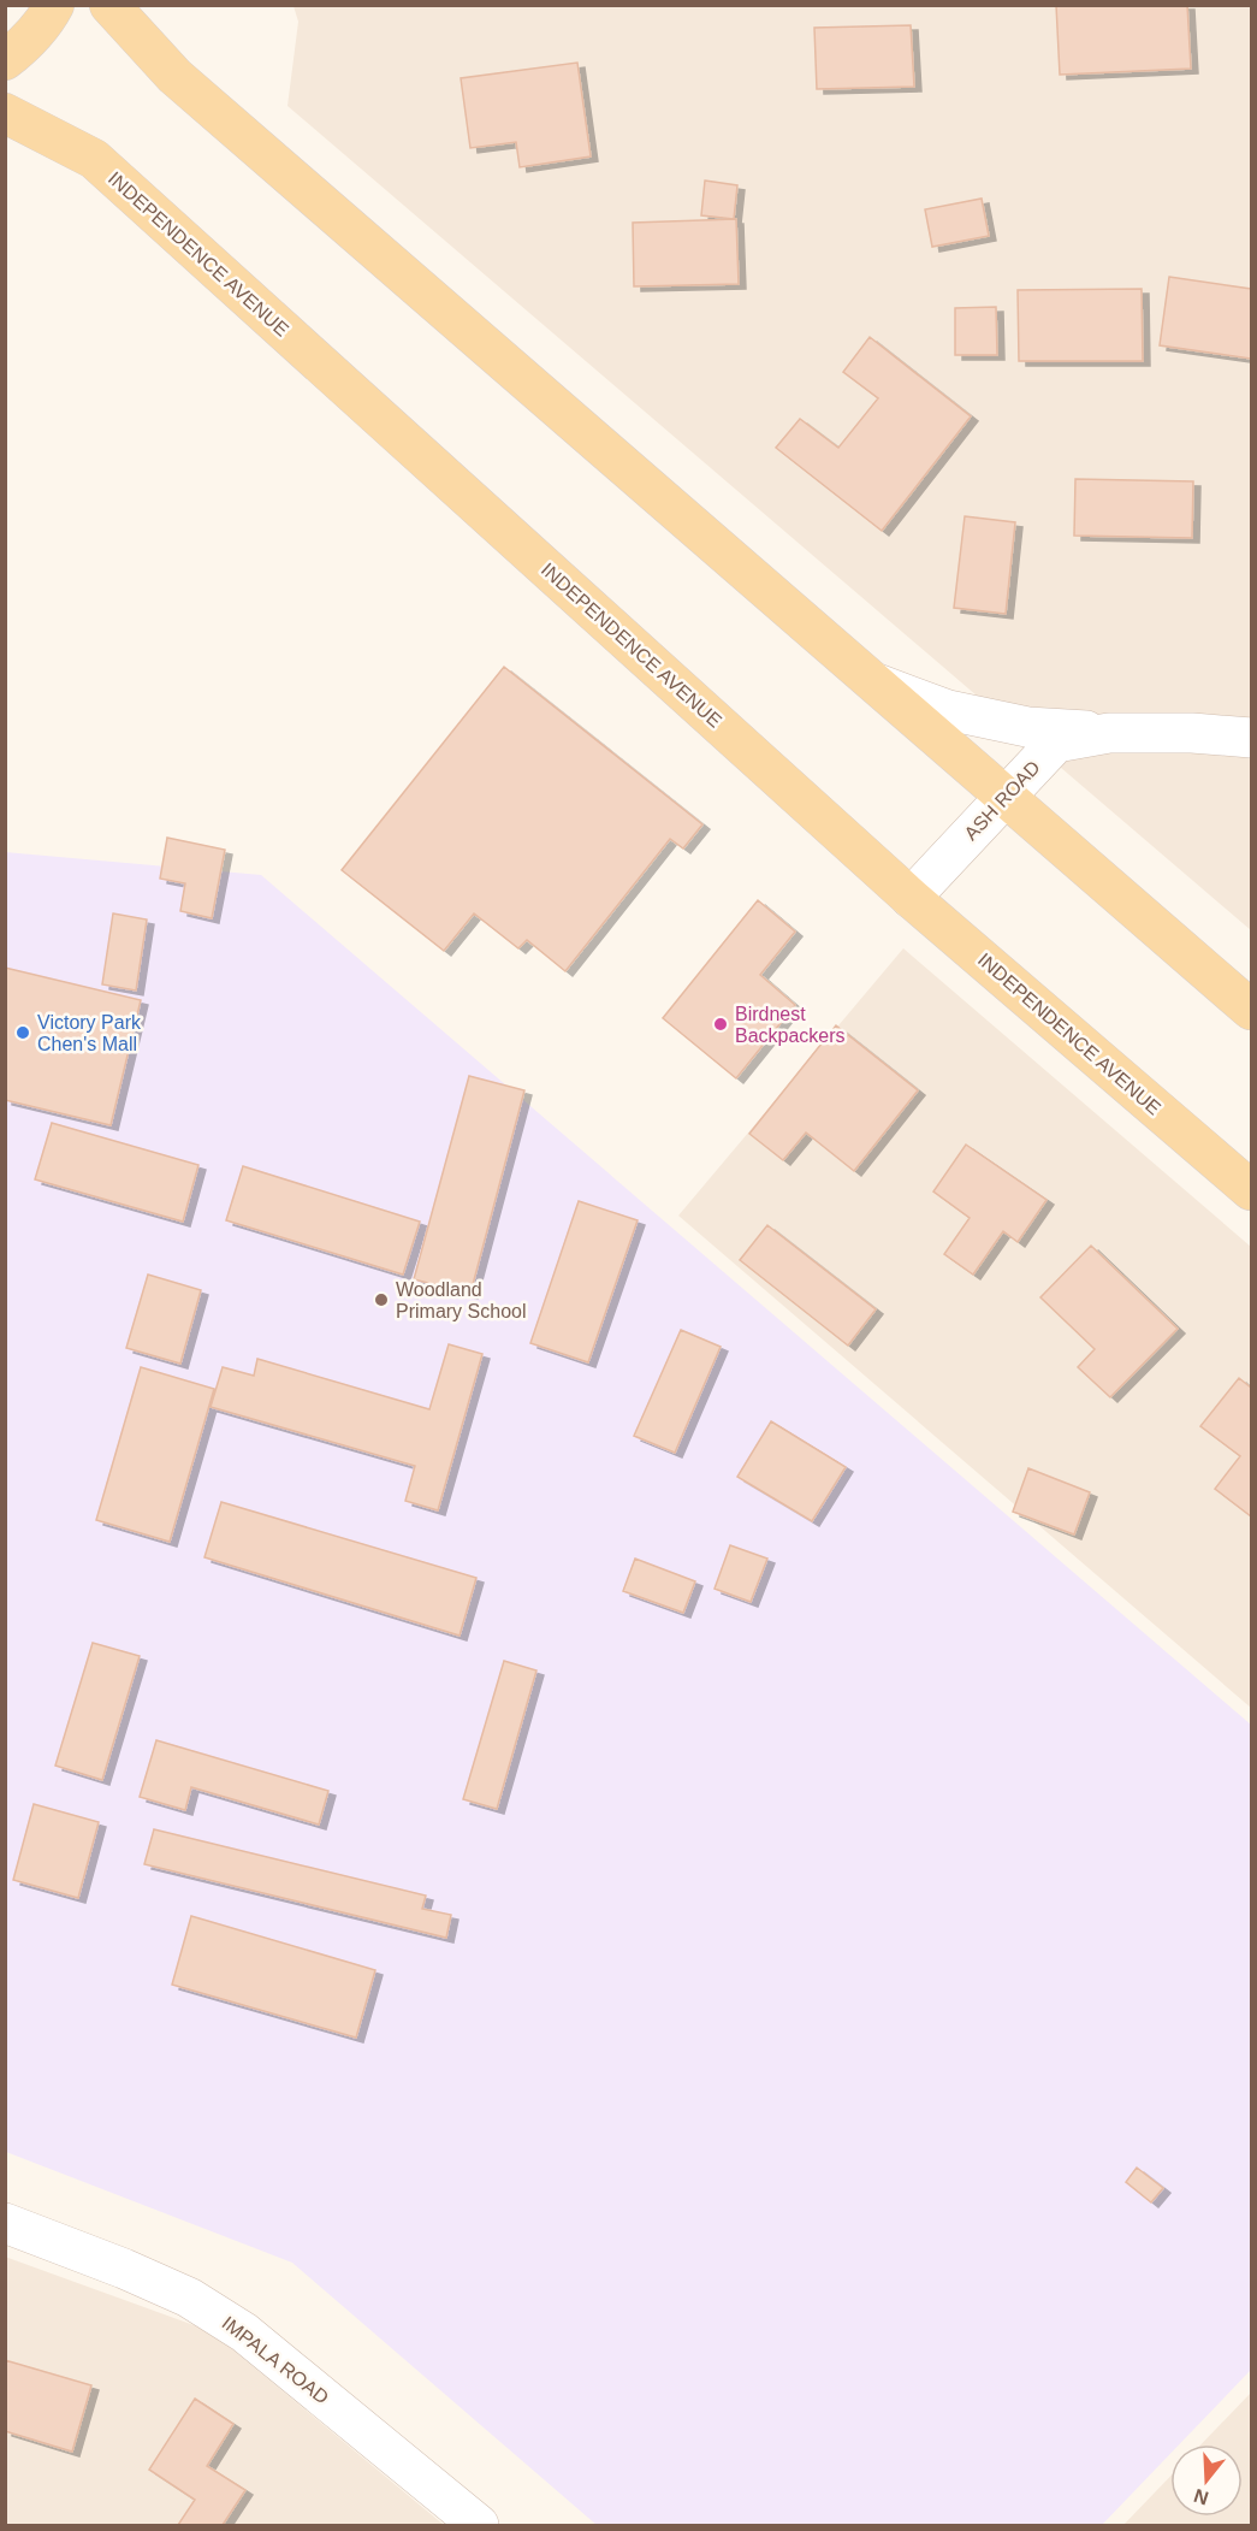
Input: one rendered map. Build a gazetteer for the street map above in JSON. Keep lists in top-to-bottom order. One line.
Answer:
{"streets":{"main road":["INDEPENDENCE AVENUE"],"street":["ASH ROAD","IMPALA ROAD"]},"crossings":[["INDEPENDENCE AVENUE","ASH ROAD"]],"places":["Birdnest Backpackers","Victory Park Chen's Mall","Woodland Primary School"],"north":"bottom"}
